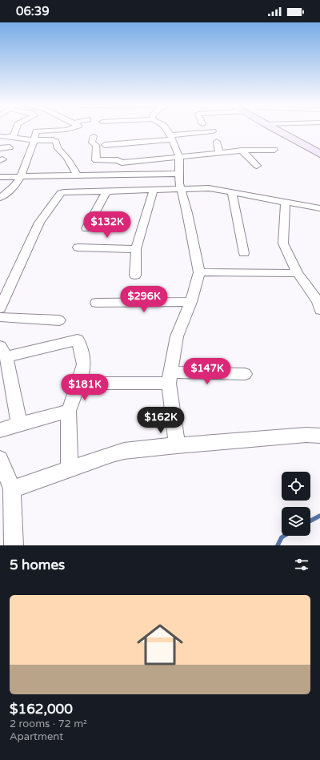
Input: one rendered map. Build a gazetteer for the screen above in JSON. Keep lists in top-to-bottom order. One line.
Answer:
{"page":{"status":"06:39","price":["$132K","$296K","$147K","$181K","$162K"],"heading":"5 homes","list":[{"name":"$162,000","note":"2 rooms · 72 m² · Apartment"}]}}
